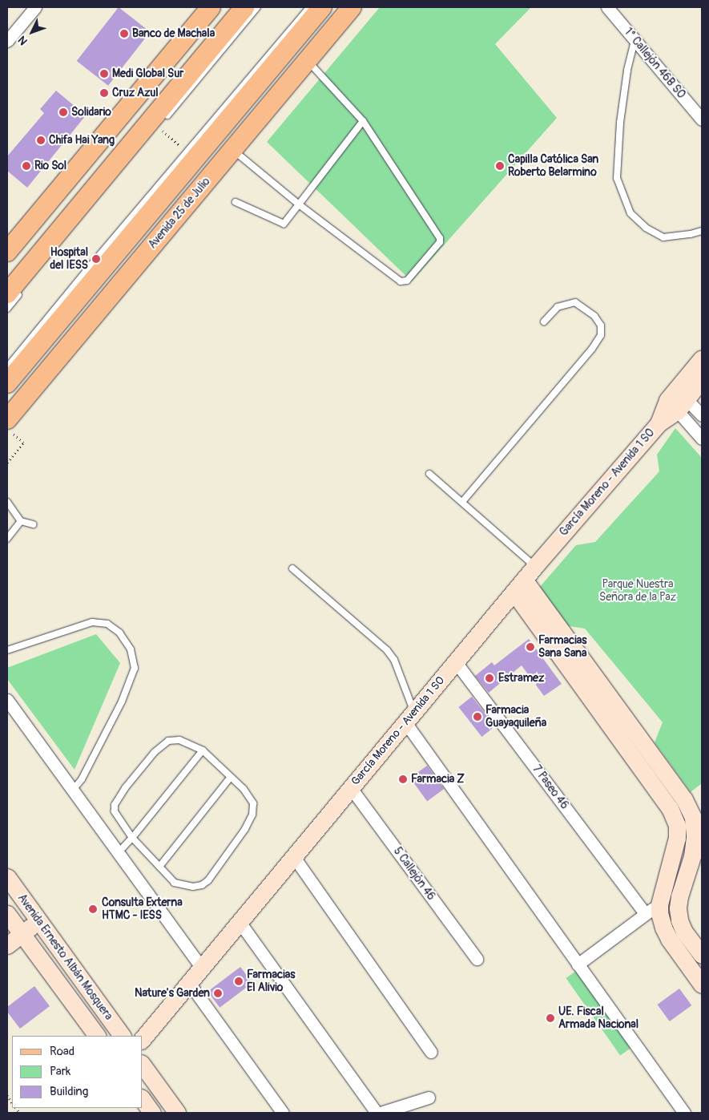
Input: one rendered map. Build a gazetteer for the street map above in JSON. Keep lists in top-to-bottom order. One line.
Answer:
{"streets":{"main road":["Avenida 25 de Julio"],"street":["1° Callejón 46B SO","García Moreno - Avenida 1 SO","7 Paseo 46","5 Callejón 46","Avenida Ernesto Albán Mosquera"]},"crossings":[["García Moreno - Avenida 1 SO","7 Paseo 46"],["García Moreno - Avenida 1 SO","5 Callejón 46"]],"parks":["Parque Nuestra Señora de la Paz"],"places":["Banco de Machala","Medi Global Sur","Cruz Azul","Solidario","Chifa Hai Yang","Rio Sol","Capilla Católica San Roberto Belarmino","Hospital del IESS","Farmacias Sana Sana","Estramez","Farmacia Guayaquileña","Farmacia Z","Consulta Externa HTMC - IESS","Farmacias El Alivio","Nature's Garden","UE. Fiscal Armada Nacional"],"legend":["Road","Park","Building"],"north":"bottom left"}
